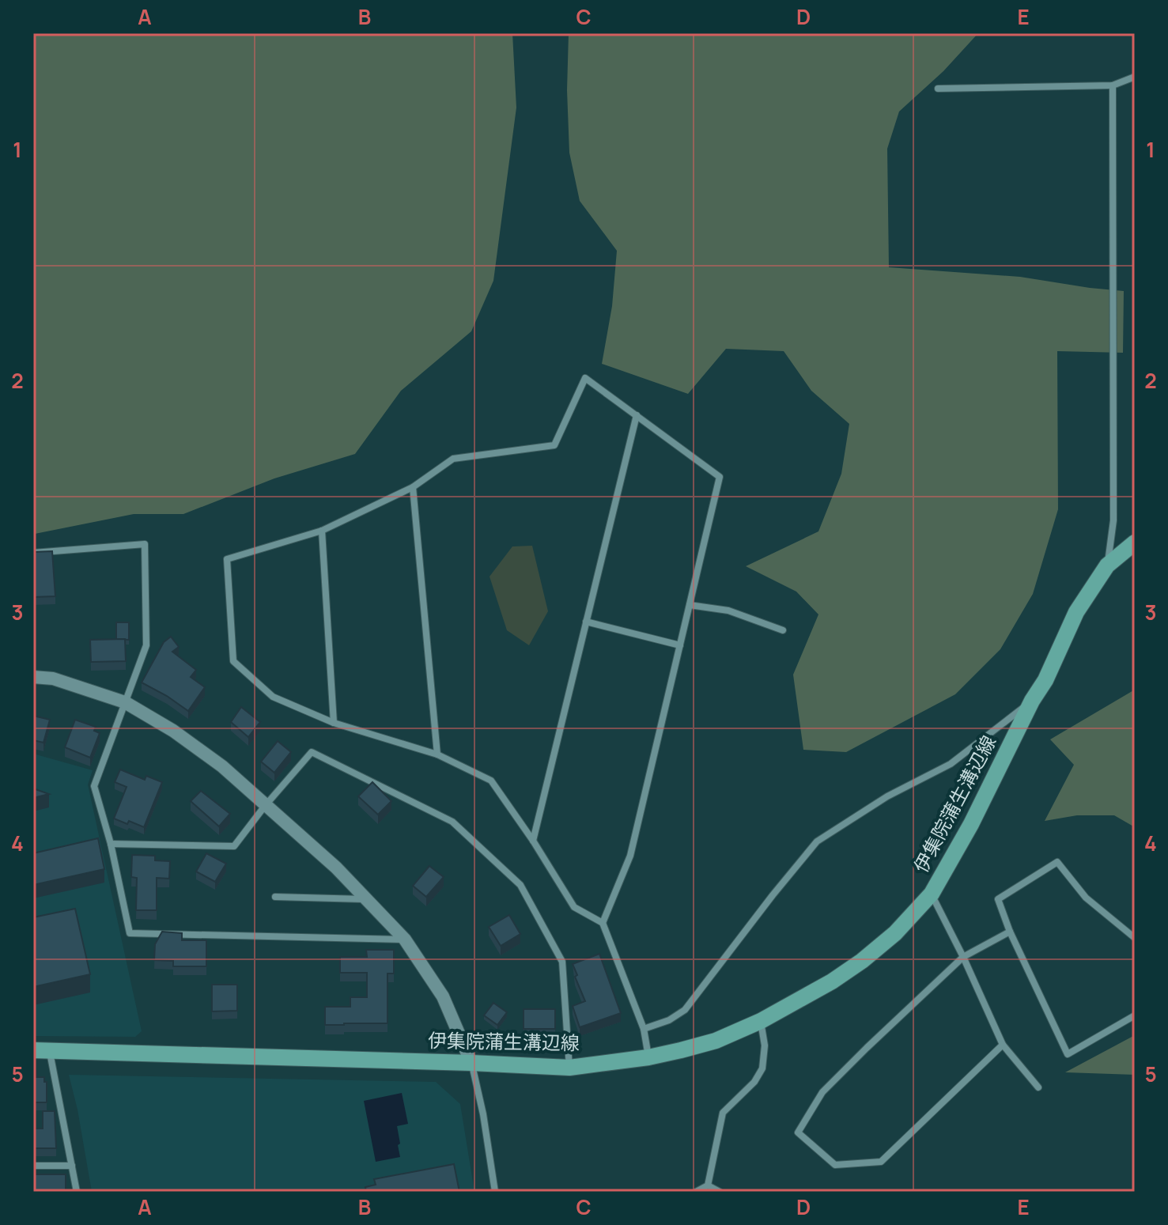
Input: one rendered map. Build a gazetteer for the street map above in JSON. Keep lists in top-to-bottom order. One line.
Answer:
{"streets":{"main road":["伊集院蒲生溝辺線"]},"grid":{"columns":["A","B","C","D","E"],"rows":["1","2","3","4","5"]}}
